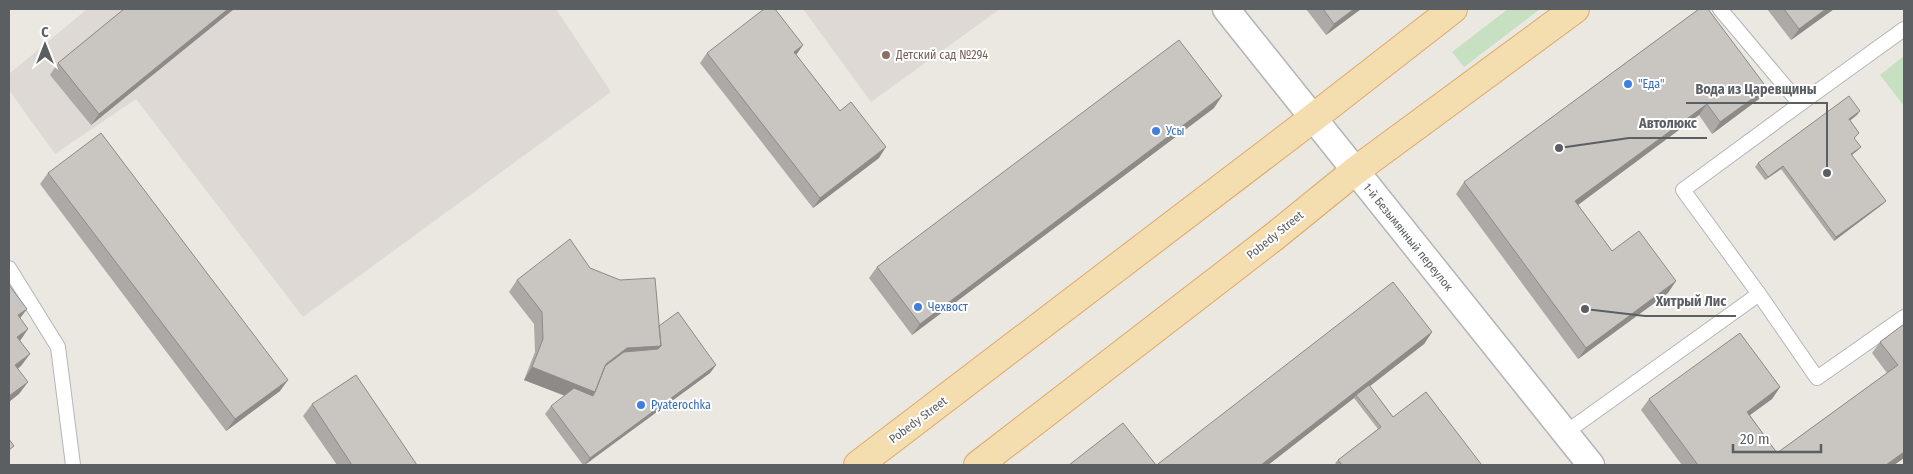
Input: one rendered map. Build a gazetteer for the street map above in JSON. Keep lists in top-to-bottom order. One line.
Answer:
{"streets":{"main road":["Pobedy Street"],"street":["1-й Безымянный переулок"]},"crossings":[["Pobedy Street","1-й Безымянный переулок"]],"places":["Детский сад №294","\"Еда\"","Усы","Автолюкс","Вода из Царевщины","Чехвост","Хитрый Лис","Pyaterochka"],"scale_bar":"20 m","north":"top"}
